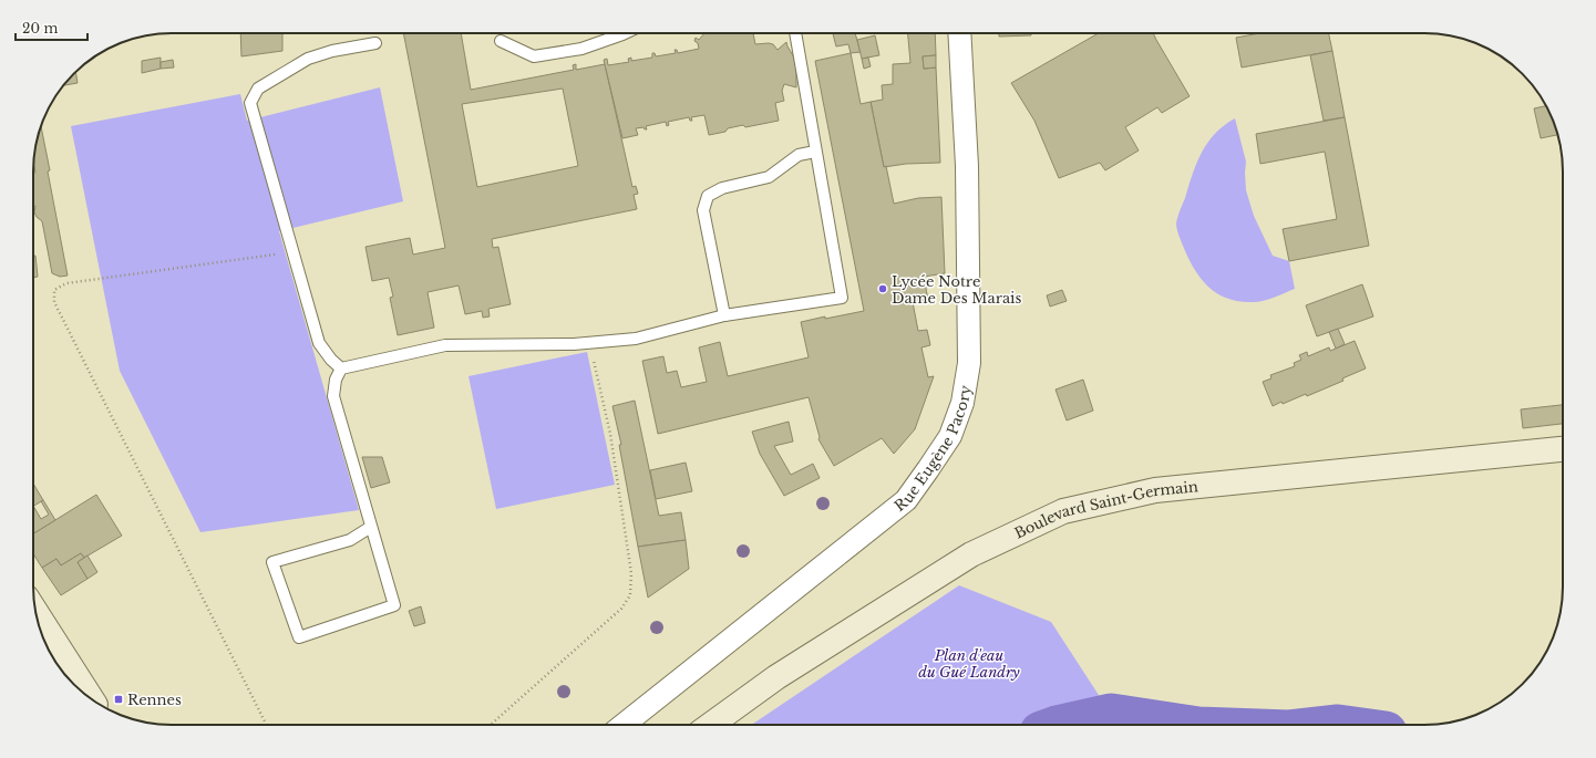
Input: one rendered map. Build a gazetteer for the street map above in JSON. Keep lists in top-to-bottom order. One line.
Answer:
{"streets":{"main road":["Boulevard Saint-Germain"],"street":["Rue Eugène Pacory"]},"parks":["Plan d'eau du Gué Landry"],"places":{"other":["Lycée Notre Dame Des Marais"],"transit":["Rennes"]},"scale_bar":"20 m"}
